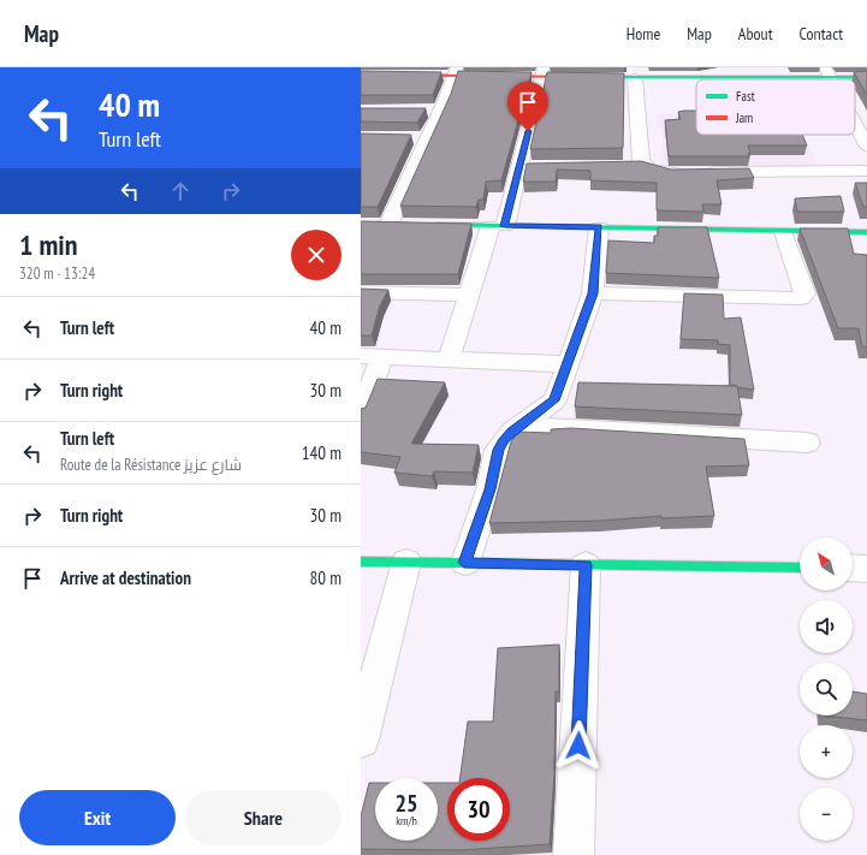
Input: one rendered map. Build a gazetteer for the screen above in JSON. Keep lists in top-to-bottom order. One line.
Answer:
{"legend":["Fast","Jam"],"north":"top left","page":{"header":"Map","nav":["Home","Map","About","Contact"],"turn":["40 m","Turn left"],"heading":["1 min","320 m · 13:24"],"list":[{"name":"Turn left","value":"40 m"},{"name":"Turn right","value":"30 m"},{"name":"Turn left","note":"Route de la Résistance شارع عزيز","value":"140 m"},{"name":"Turn right","value":"30 m"},{"name":"Arrive at destination","value":"80 m"}],"map_buttons":["+","−"],"speed":"25 km/h","limit":"30","buttons":["Exit","Share"]}}
